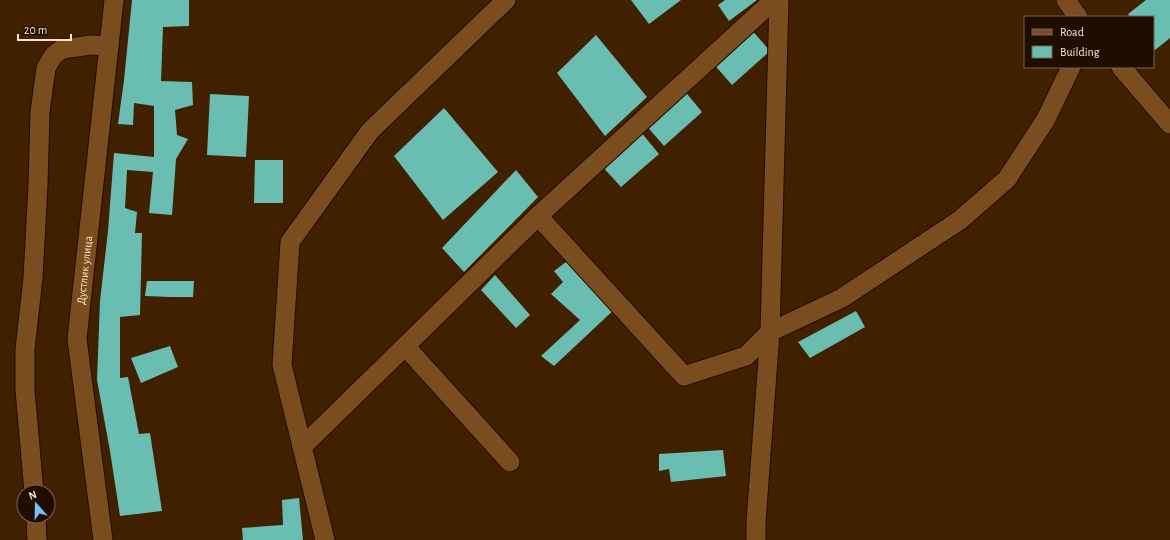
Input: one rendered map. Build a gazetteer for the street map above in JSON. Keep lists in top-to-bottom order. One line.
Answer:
{"streets":{"street":["Дустлик улица"]},"legend":["Road","Building"],"scale_bar":"20 m","north":"top"}
